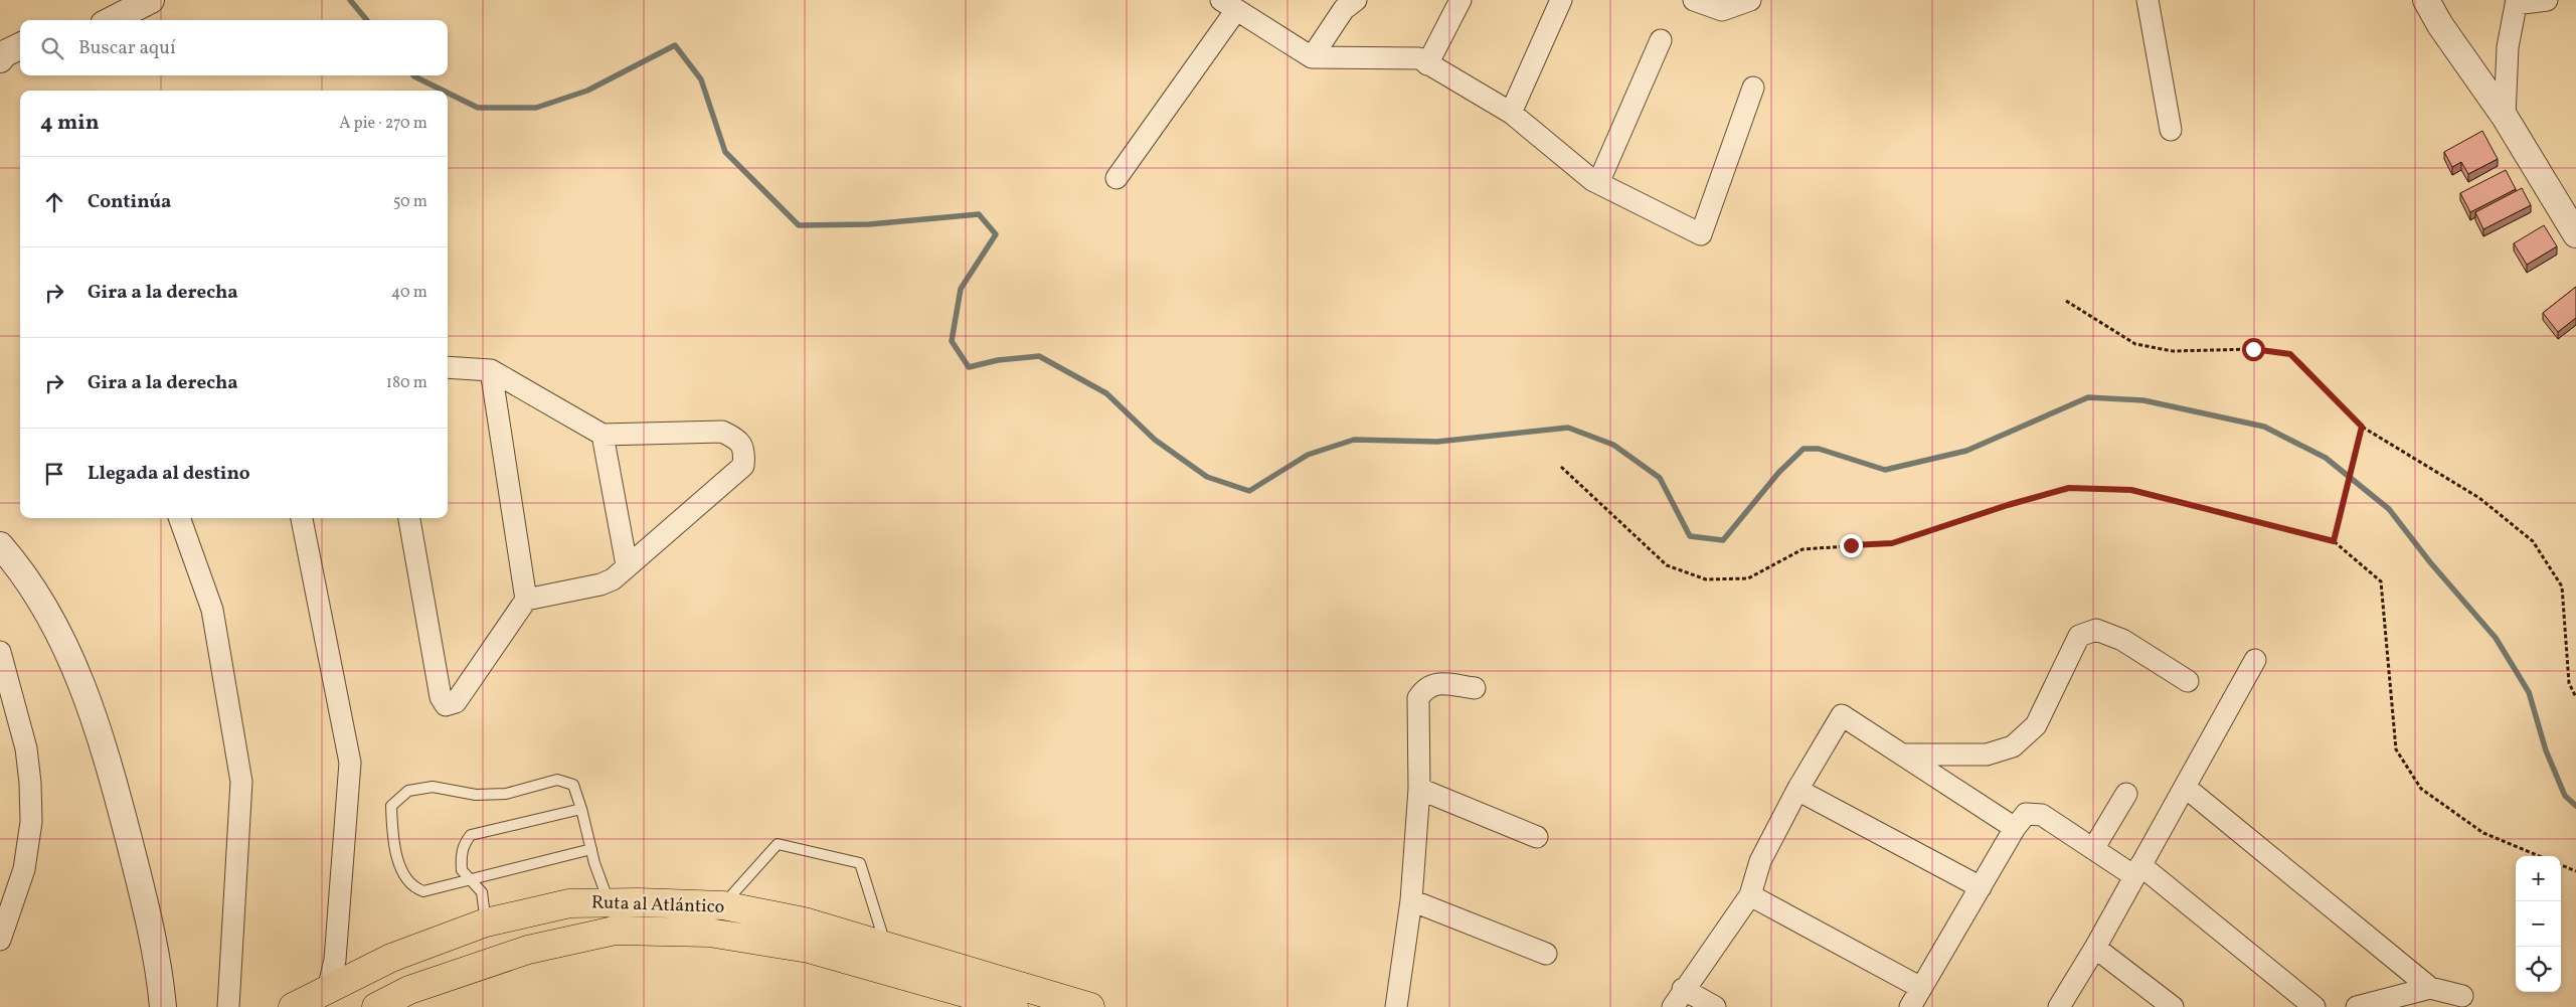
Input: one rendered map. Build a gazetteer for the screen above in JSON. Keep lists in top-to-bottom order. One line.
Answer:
{"streets":{"highway":["Ruta al Atlántico"]},"page":{"search":"Buscar aquí","heading":["4 min","A pie · 270 m"],"list":[["Continúa","50 m"],["Gira a la derecha","40 m"],["Gira a la derecha","180 m"],"Llegada al destino"],"map_buttons":["+","−"]}}
